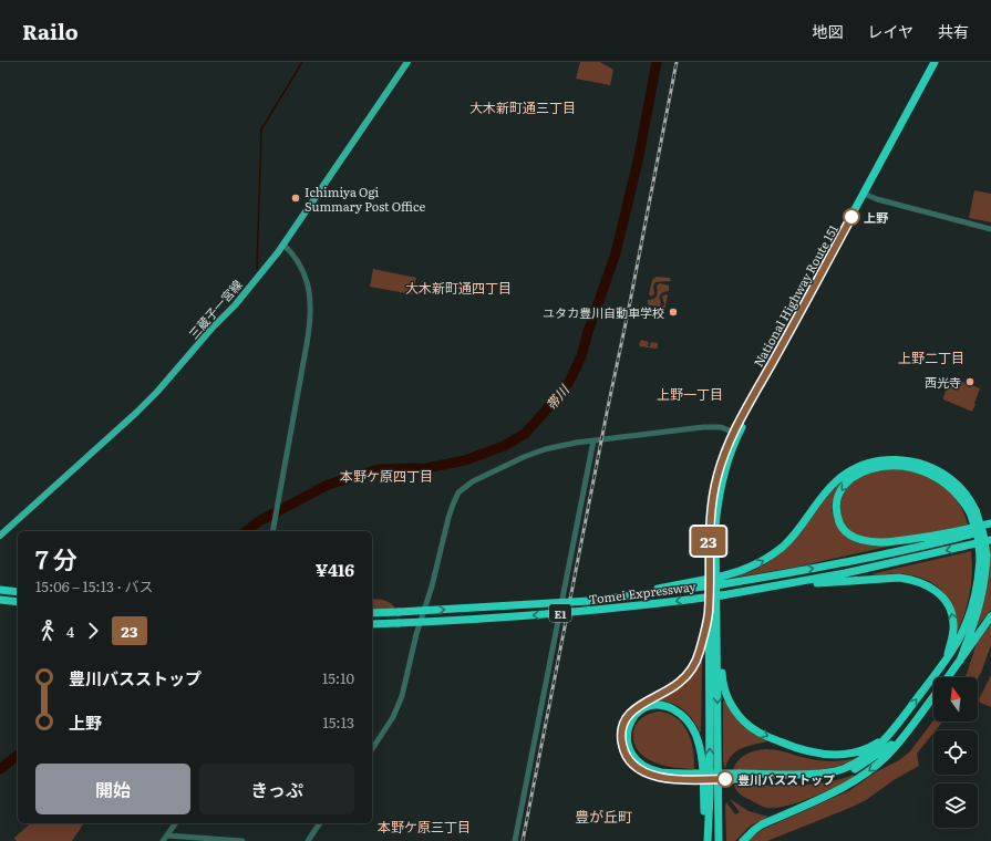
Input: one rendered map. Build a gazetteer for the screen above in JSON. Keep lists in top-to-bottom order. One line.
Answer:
{"streets":{"highway":["National Highway Route 151","Tomei Expressway","E1"],"main road":["三蔵子一宮線"]},"districts":["大木新町通三丁目","大木新町通四丁目","上野二丁目","上野一丁目","本野ケ原四丁目","豊が丘町","本野ケ原三丁目"],"water":["帯川"],"places":["Ichimiya Ogi Summary Post Office","上野","ユタカ豊川自動車学校","西光寺","豊川バスストップ"],"lines":["bus line 23"],"north":"top","page":{"header":"Railo","nav":["地図","レイヤ","共有"],"on_map":"23","heading":["7 分","15:06 – 15:13 · バス","¥416"],"legs":["4","23"],"list":[{"name":"豊川バスストップ","value":"15:10"},{"name":"上野","value":"15:13"}],"buttons":["開始","きっぷ"]}}
